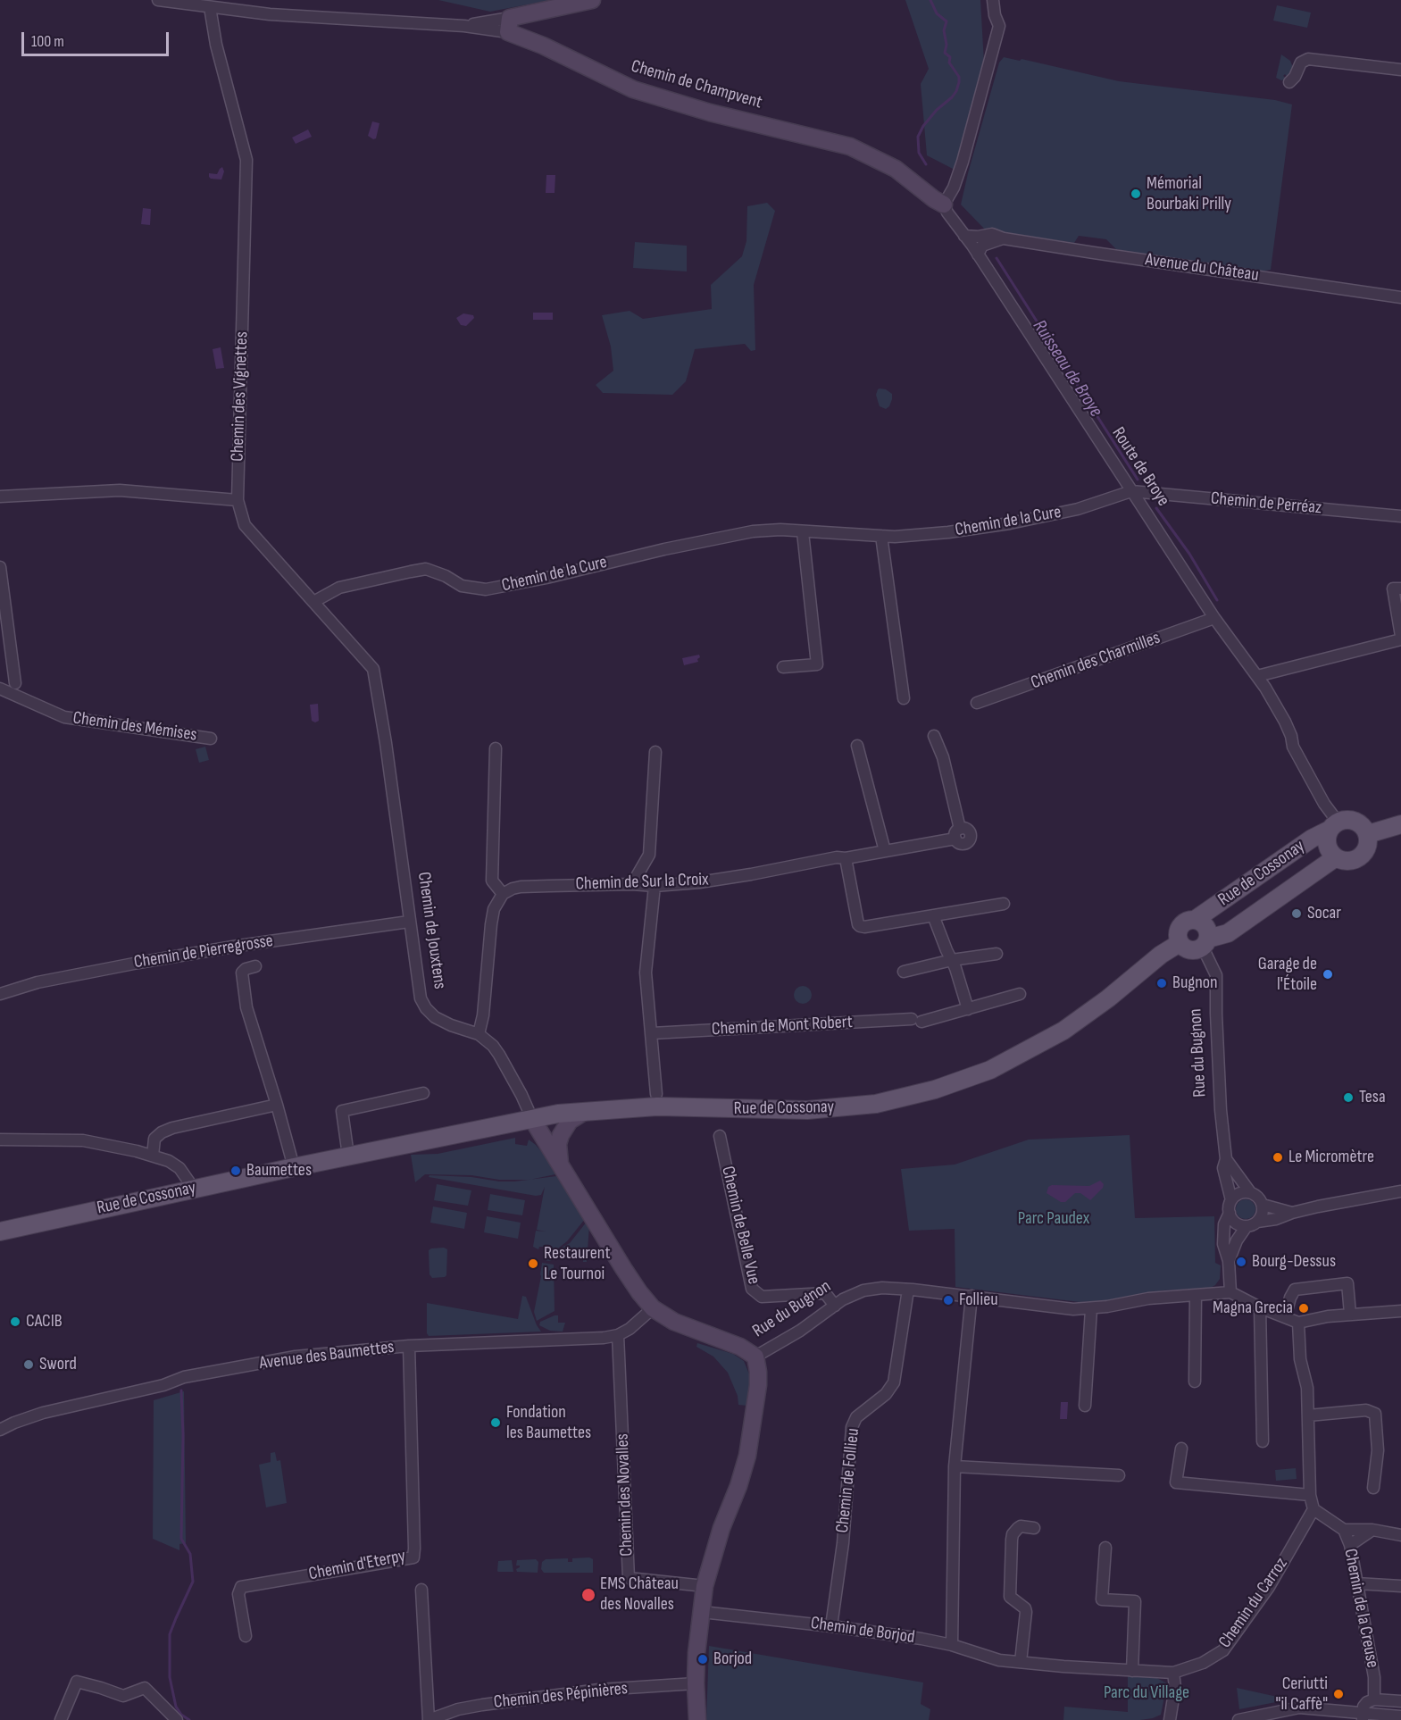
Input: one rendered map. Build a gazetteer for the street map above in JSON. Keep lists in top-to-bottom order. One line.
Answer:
{"streets":{"main road":["Rue de Cossonay"],"street":["Chemin de Champvent","Avenue du Château","Chemin des Vignettes","Route de Broye","Chemin de Perréaz","Chemin de la Cure","Chemin des Charmilles","Chemin des Mémises","Chemin de Sur la Croix","Chemin de Jouxtens","Chemin de Pierregrosse","Chemin de Mont Robert","Rue du Bugnon","Chemin de Belle Vue","Avenue des Baumettes","Chemin de Follieu","Chemin des Novalles","Chemin d'Eterpy","Chemin du Carroz","Chemin de la Creuse","Chemin de Borjod","Chemin des Pépinières"]},"crossings":[["Chemin de Champvent","Route de Broye"],["Avenue du Château","Route de Broye"],["Chemin des Vignettes","Chemin de la Cure"],["Chemin des Vignettes","Chemin de Jouxtens"],["Route de Broye","Chemin de Perréaz"],["Route de Broye","Chemin de la Cure"],["Route de Broye","Chemin des Charmilles"],["Route de Broye","Rue de Cossonay"],["Chemin de Perréaz","Chemin de la Cure"],["Rue de Cossonay","Chemin de Jouxtens"],["Rue de Cossonay","Rue du Bugnon"],["Chemin de Jouxtens","Chemin de Pierregrosse"],["Chemin de Jouxtens","Rue du Bugnon"],["Chemin de Jouxtens","Avenue des Baumettes"],["Rue du Bugnon","Chemin de Belle Vue"],["Rue du Bugnon","Chemin de Follieu"],["Rue du Bugnon","Chemin des Novalles"],["Rue du Bugnon","Chemin de Borjod"],["Rue du Bugnon","Chemin des Pépinières"],["Avenue des Baumettes","Chemin des Novalles"],["Avenue des Baumettes","Chemin d'Eterpy"],["Chemin de Follieu","Chemin de Borjod"],["Chemin du Carroz","Chemin de la Creuse"],["Chemin du Carroz","Chemin de Borjod"]],"water":["Ruisseau de Broye"],"parks":["Parc Paudex","Parc du Village"],"places":["Mémorial Bourbaki Prilly","Socar","Garage de l'Étoile","Bugnon","Tesa","Le Micromètre","Baumettes","Bourg-Dessus","Restaurent Le Tournoi","Follieu","Magna Grecia","CACIB","Sword","Fondation les Baumettes","EMS Château des Novalles","Borjod","Ceriutti \"il Caffè\""],"scale_bar":"100 m"}
